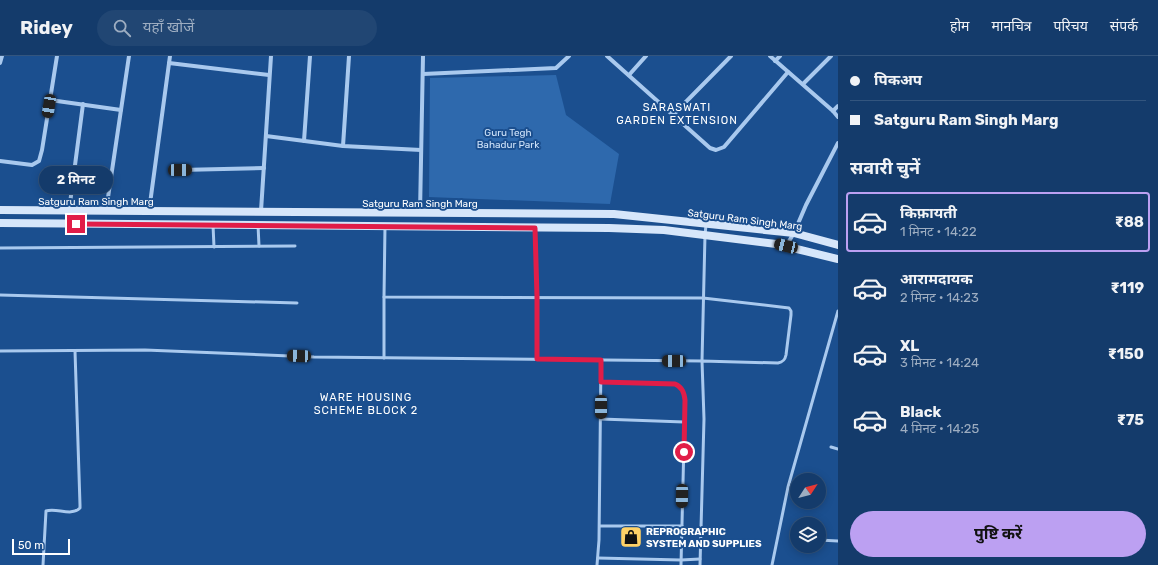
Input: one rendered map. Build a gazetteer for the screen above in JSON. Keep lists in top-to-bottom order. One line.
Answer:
{"streets":{"main road":["Satguru Ram Singh Marg"]},"districts":["SARASWATI GARDEN EXTENSION","WARE HOUSING SCHEME BLOCK 2"],"parks":["Guru Tegh Bahadur Park"],"places":{"shop":["REPROGRAPHIC SYSTEM AND SUPPLIES"]},"scale_bar":"50 m","north":"top right","page":{"header":"Ridey","search":"यहाँ खोजें","nav":["होम","मानचित्र","परिचय","संपर्क"],"banner":["पिकअप","Satguru Ram Singh Marg"],"heading":"सवारी चुनें","bubble":"2 मिनट","list":[{"name":"किफ़ायती","note":"1 मिनट · 14:22","value":"₹88"},{"name":"आरामदायक","note":"2 मिनट · 14:23","value":"₹119"},{"name":"XL","note":"3 मिनट · 14:24","value":"₹150"},{"name":"Black","note":"4 मिनट · 14:25","value":"₹75"}],"buttons":"पुष्टि करें","scale":"50 m"}}
